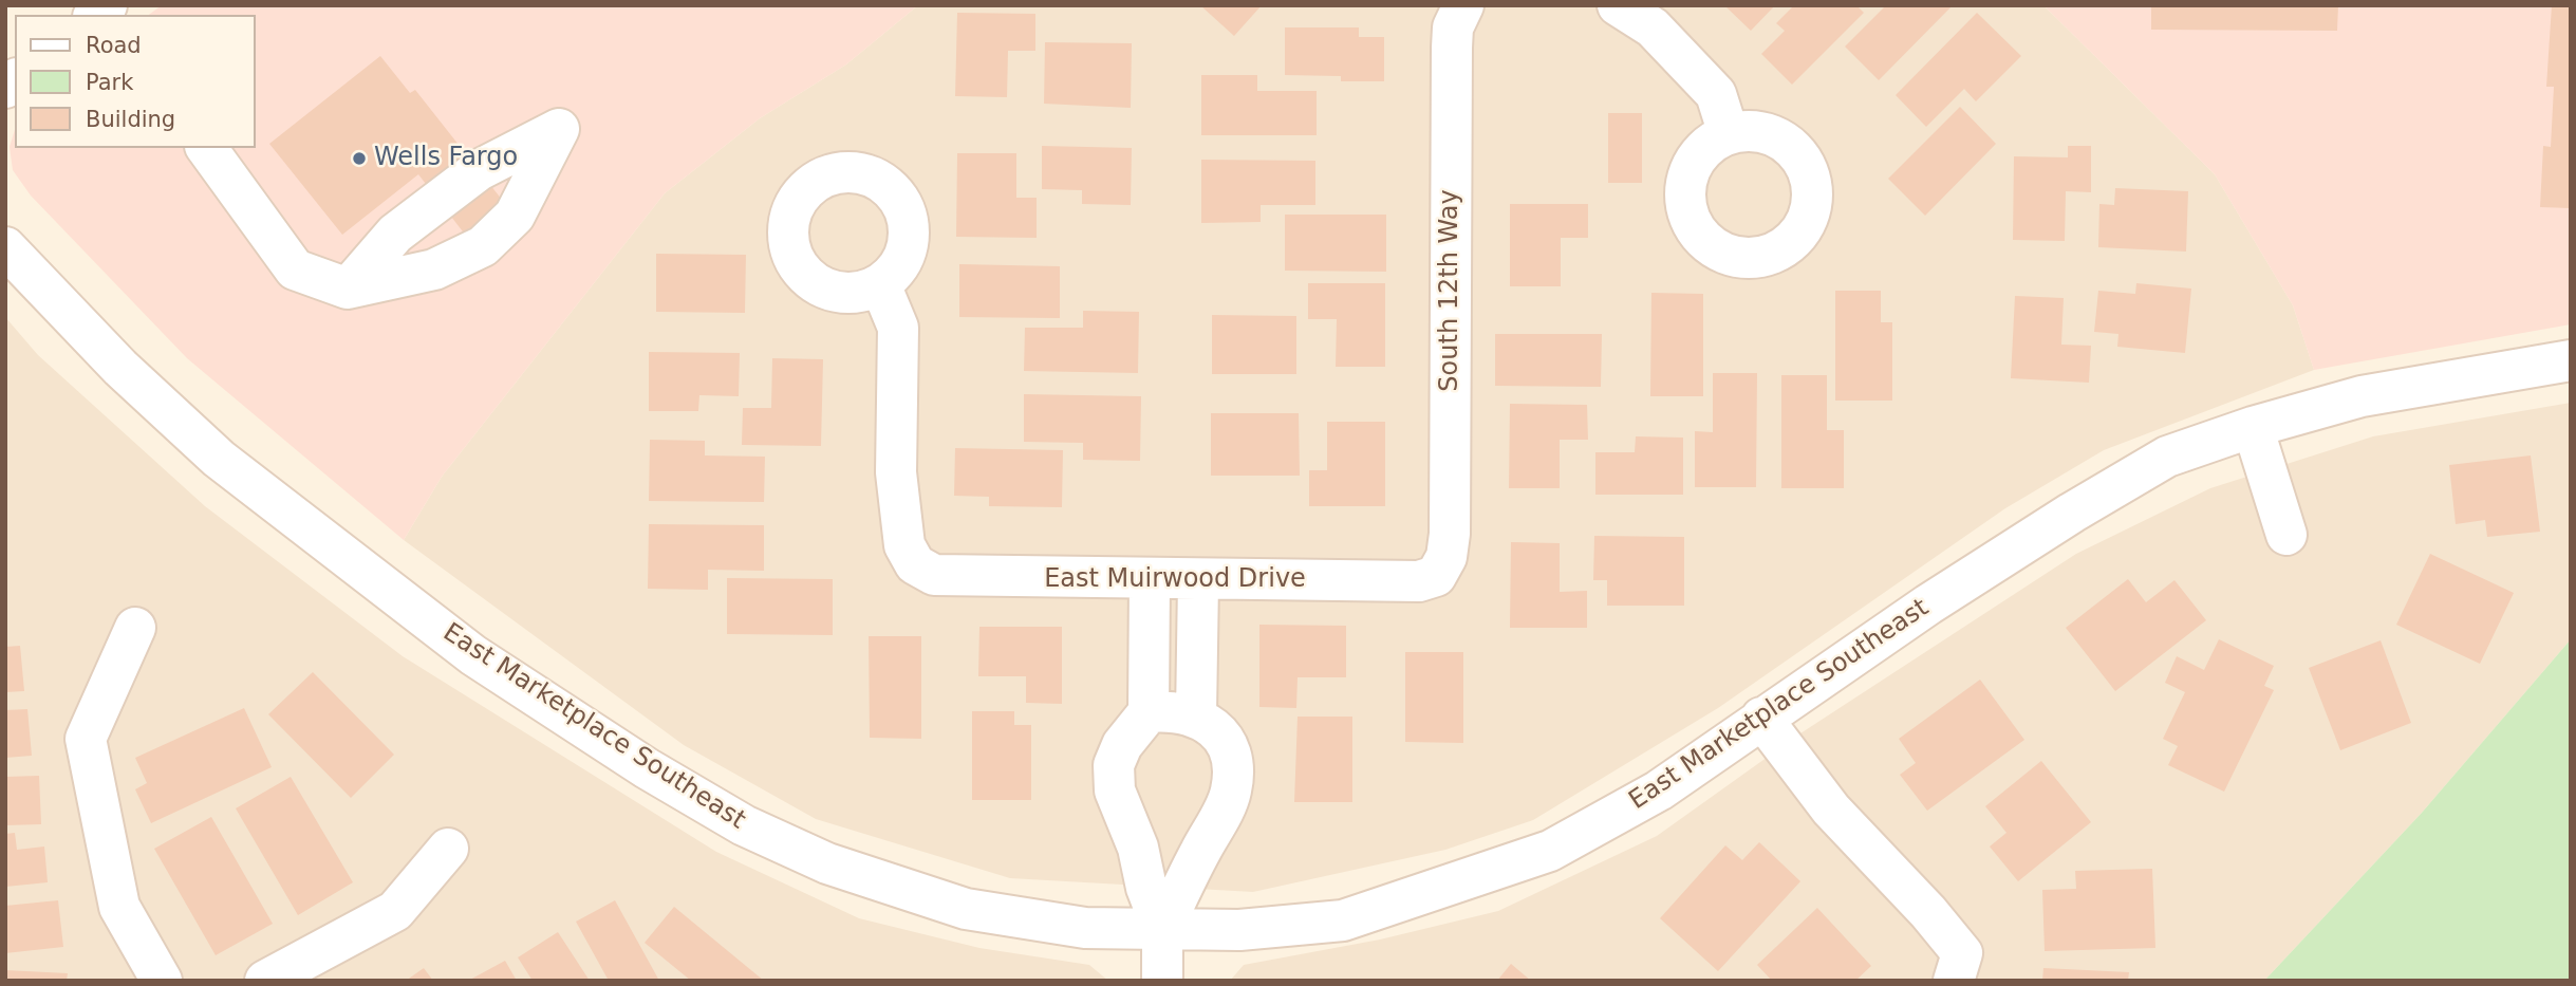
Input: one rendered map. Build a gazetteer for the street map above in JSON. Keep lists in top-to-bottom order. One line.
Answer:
{"streets":{"street":["South 12th Way","East Muirwood Drive","East Marketplace Southeast"]},"crossings":[["South 12th Way","East Muirwood Drive"]],"places":["Wells Fargo"],"legend":["Road","Park","Building"]}
